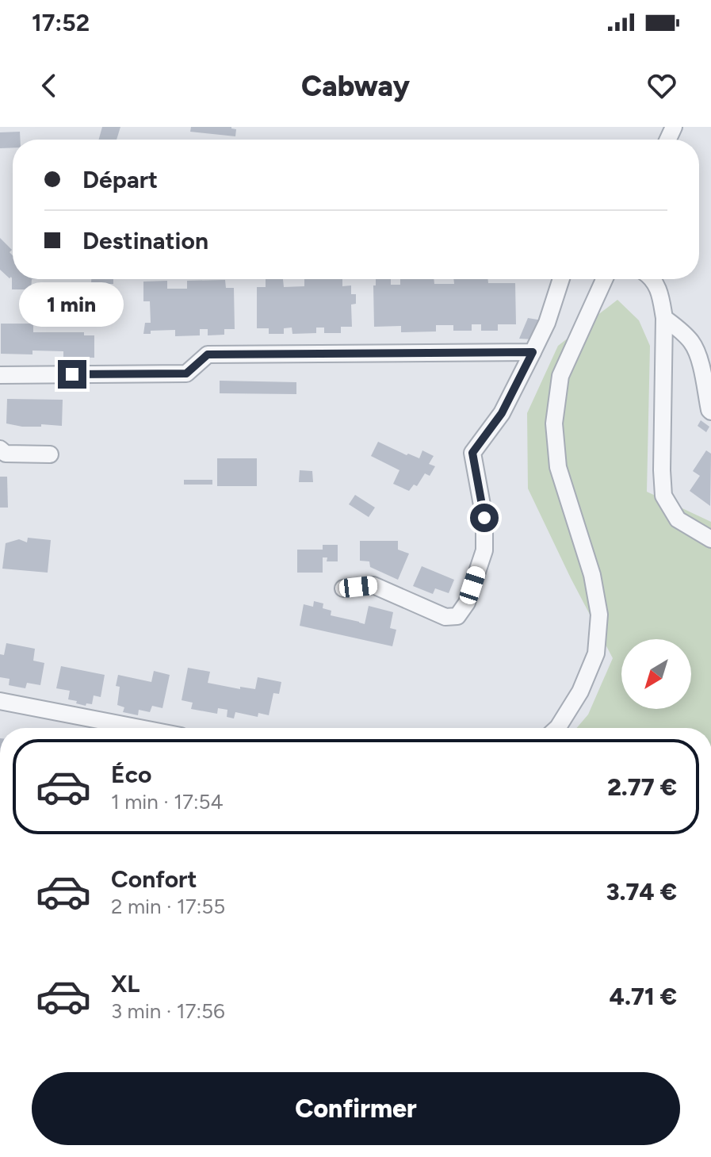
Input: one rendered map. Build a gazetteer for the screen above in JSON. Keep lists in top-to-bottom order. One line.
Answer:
{"north":"bottom left","page":{"status":"17:52","header":"Cabway","banner":["Départ","Destination"],"bubble":"1 min","list":[{"name":"Éco","note":"1 min · 17:54","value":"2.77 €"},{"name":"Confort","note":"2 min · 17:55","value":"3.74 €"},{"name":"XL","note":"3 min · 17:56","value":"4.71 €"}],"buttons":"Confirmer"}}
